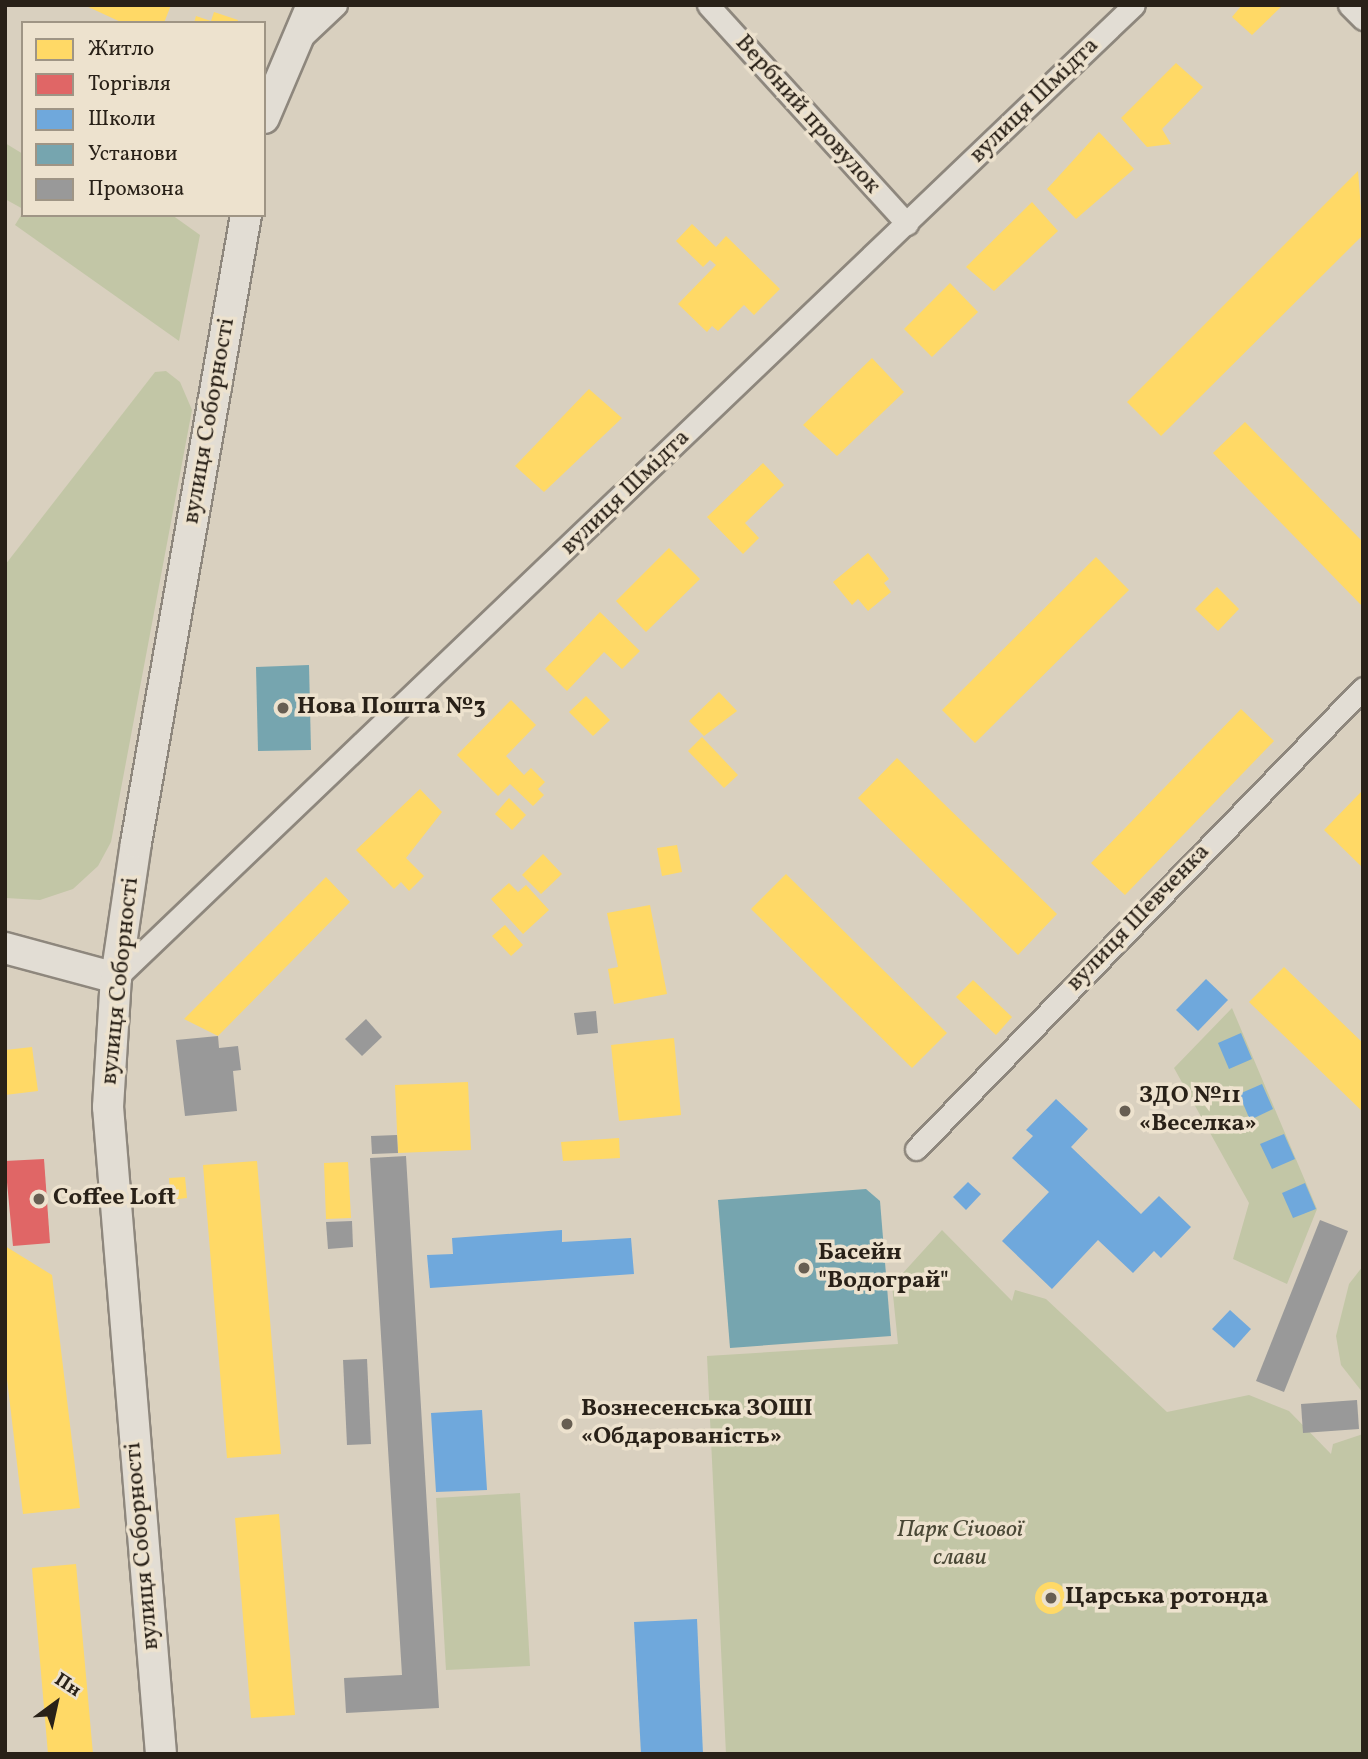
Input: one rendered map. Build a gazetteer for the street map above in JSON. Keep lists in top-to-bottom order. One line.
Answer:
{"streets":{"main road":["вулиця Соборності"],"street":["вулиця Шмідта","Вербний провулок","вулиця Шевченка"]},"crossings":[["вулиця Шмідта","Вербний провулок"],["вулиця Шмідта","вулиця Соборності"]],"parks":["Парк Січової слави"],"places":["Нова Пошта №3","ЗДО №11 «Веселка»","Coffee Loft","Басейн \"Водограй\"","Вознесенська ЗОШІ «Обдарованість»","Царська ротонда"],"legend":["Житло","Торгівля","Школи","Установи","Промзона"],"north":"top right"}
